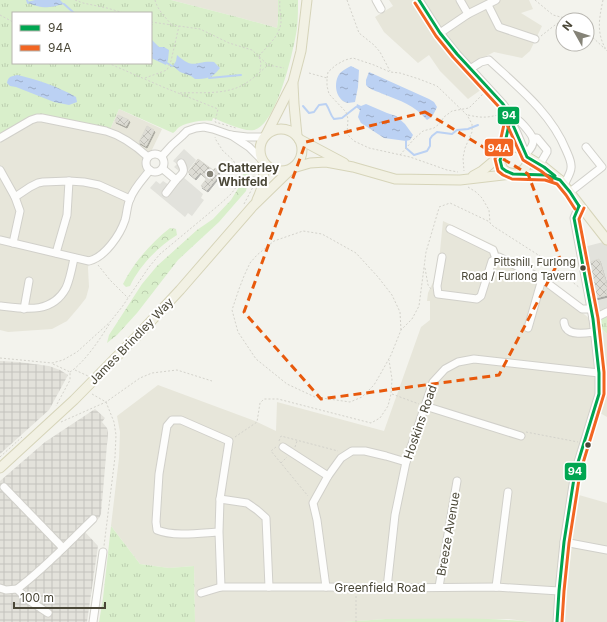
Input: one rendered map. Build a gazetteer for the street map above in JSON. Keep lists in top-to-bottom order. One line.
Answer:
{"streets":{"main road":["James Brindley Way"],"street":["Hoskins Road","Breeze Avenue","Greenfield Road"]},"crossings":[["Hoskins Road","Greenfield Road"],["Breeze Avenue","Greenfield Road"]],"places":["Chatterley Whitfeld","Pittshill, Furlong Road / Furlong Tavern"],"lines":["transit line 94","transit line 94A"],"legend":["94","94A"],"scale_bar":"100 m","north":"top left"}
